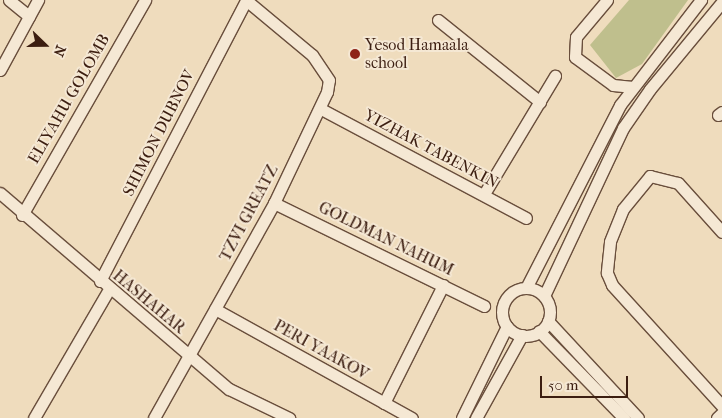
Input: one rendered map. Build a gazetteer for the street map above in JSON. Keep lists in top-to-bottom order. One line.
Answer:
{"streets":{"street":["ELIYAHU GOLOMB","SHIMON DUBNOV","YIZHAK TABENKIN","TZVI GREATZ","GOLDMAN NAHUM","HASHAHAR","PERI YAAKOV"]},"crossings":[["ELIYAHU GOLOMB","HASHAHAR"],["SHIMON DUBNOV","TZVI GREATZ"],["SHIMON DUBNOV","HASHAHAR"],["YIZHAK TABENKIN","TZVI GREATZ"],["TZVI GREATZ","GOLDMAN NAHUM"],["TZVI GREATZ","HASHAHAR"],["TZVI GREATZ","PERI YAAKOV"]],"places":["Yesod Hamaala school"],"scale_bar":"50 m","north":"right"}
